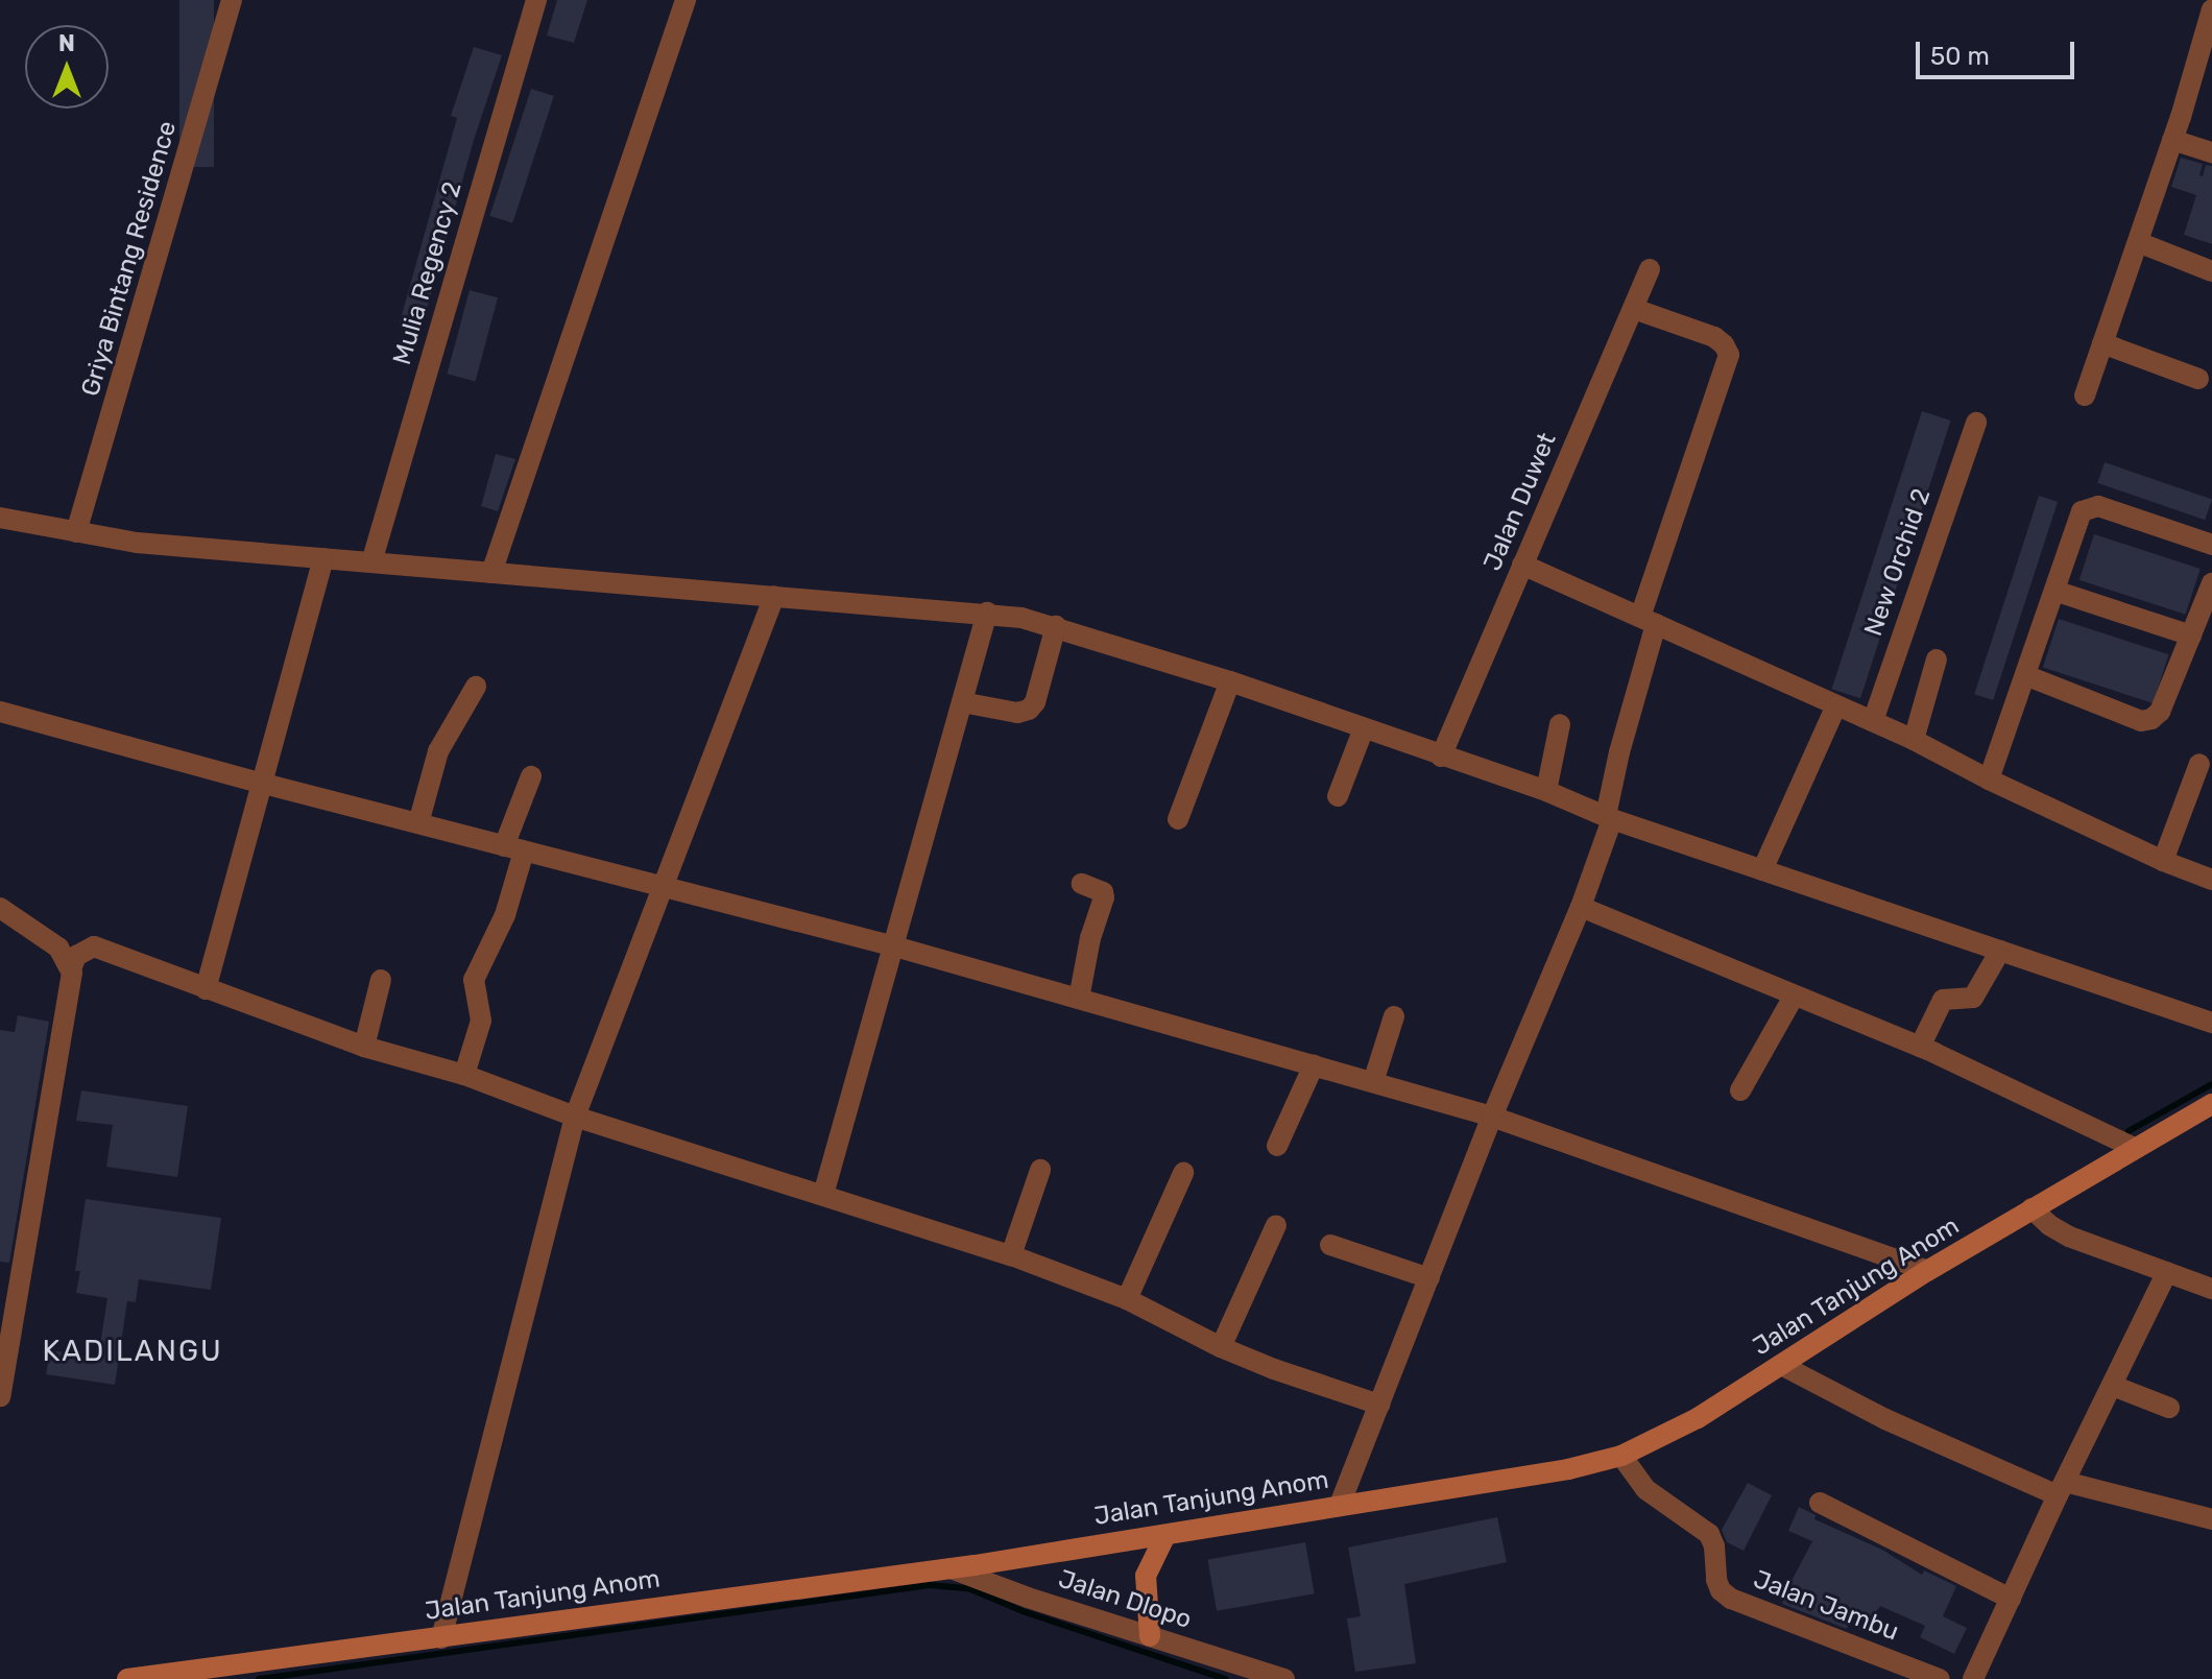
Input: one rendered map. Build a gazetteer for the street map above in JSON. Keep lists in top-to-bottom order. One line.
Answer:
{"streets":{"main road":["Jalan Tanjung Anom"],"street":["Griya Bintang Residence","Mulia Regency 2","Jalan Duwet","New Orchid 2","Jalan Dlopo","Jalan Jambu"]},"crossings":[["Jalan Tanjung Anom","Jalan Dlopo"],["Jalan Tanjung Anom","Jalan Jambu"]],"districts":["KADILANGU"],"scale_bar":"50 m","north":"top"}
